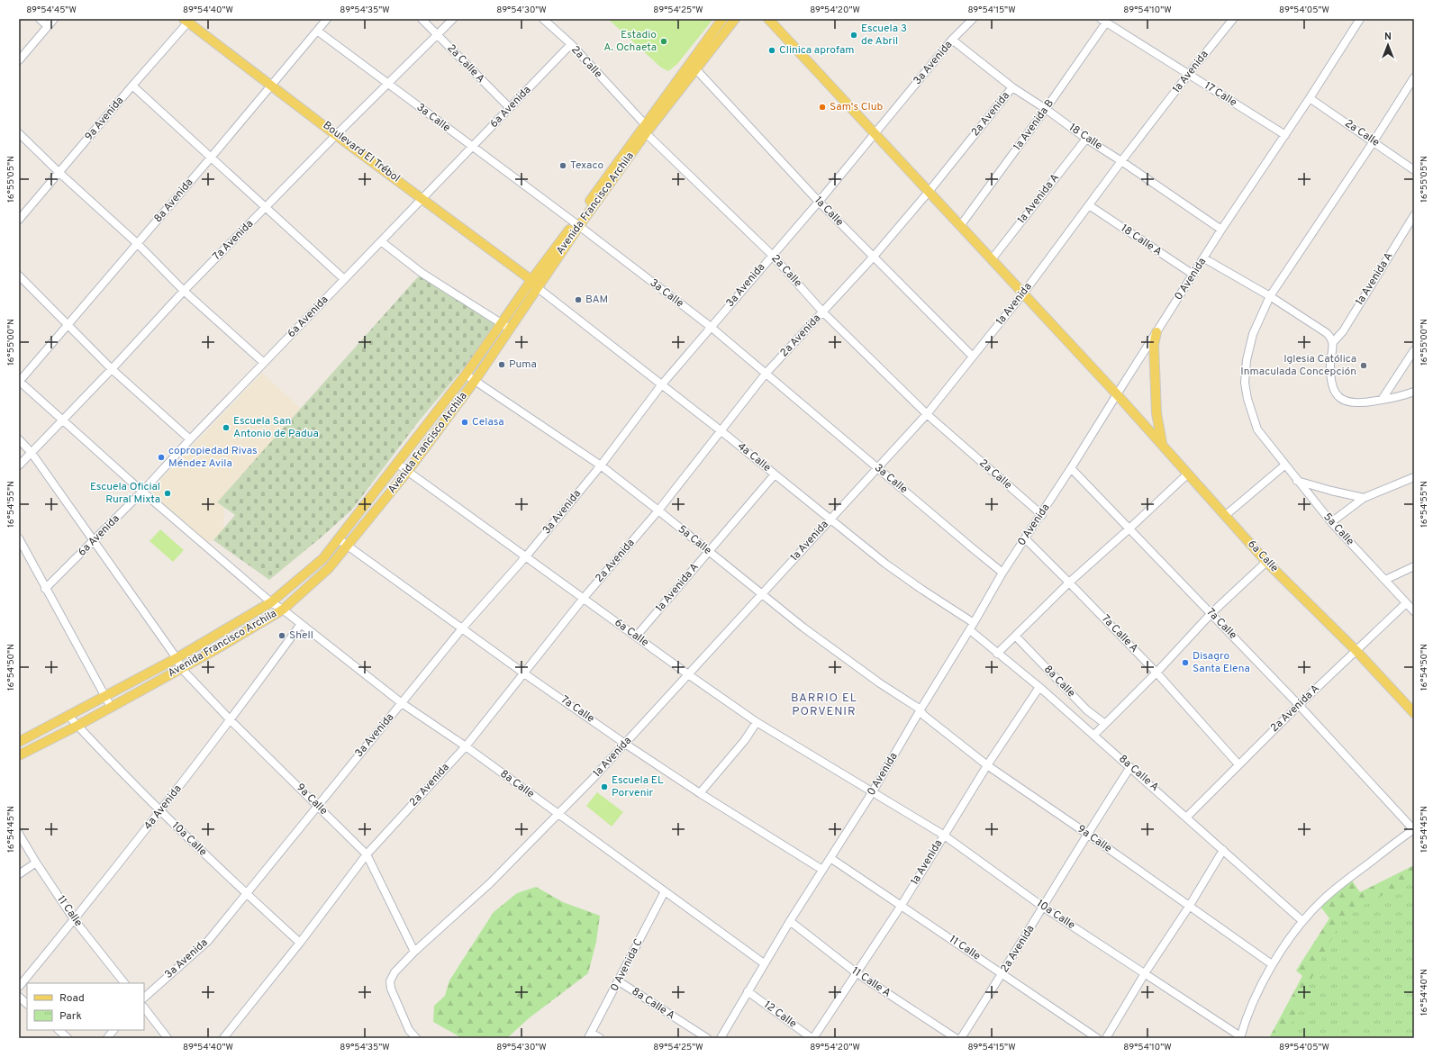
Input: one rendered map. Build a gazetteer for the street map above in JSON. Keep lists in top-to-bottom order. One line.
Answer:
{"streets":{"main road":["Boulevard El Trébol","Avenida Francisco Archila","6a Calle"],"street":["2a Calle","3a Avenida","2a Calle A","1a Avenida","17 Calle","6a Avenida","2a Avenida","3a Calle","9a Avenida","1a Avenida B","18 Calle","1a Avenida A","8a Avenida","1a Calle","7a Avenida","18 Calle A","0 Avenida","4a Calle","5a Calle","7a Calle","7a Calle A","8a Calle","2a Avenida A","8a Calle A","9a Calle","4a Avenida","10a Calle","11 Calle","0 Avenida C","11 Calle A","12 Calle"]},"crossings":[["2a Calle","3a Avenida"],["2a Calle","1a Avenida"],["2a Calle","6a Avenida"],["2a Calle","2a Avenida"],["2a Calle","Avenida Francisco Archila"],["2a Calle","0 Avenida"],["3a Avenida","3a Calle"],["3a Avenida","18 Calle"],["3a Avenida","1a Calle"],["3a Avenida","4a Calle"],["3a Avenida","5a Calle"],["3a Avenida","6a Calle"],["3a Avenida","7a Calle"],["3a Avenida","8a Calle"],["3a Avenida","9a Calle"],["3a Avenida","10a Calle"],["2a Calle A","6a Avenida"],["2a Calle A","7a Avenida"],["1a Avenida","17 Calle"],["1a Avenida","3a Calle"],["1a Avenida","18 Calle"],["1a Avenida","1a Calle"],["1a Avenida","18 Calle A"],["1a Avenida","4a Calle"],["1a Avenida","5a Calle"],["1a Avenida","6a Calle"],["1a Avenida","7a Calle"],["1a Avenida","8a Calle"],["1a Avenida","8a Calle A"],["1a Avenida","9a Calle"],["1a Avenida","10a Calle"],["1a Avenida","11 Calle"],["1a Avenida","11 Calle A"],["1a Avenida","12 Calle"],["17 Calle","1a Avenida B"],["17 Calle","0 Avenida"],["6a Avenida","3a Calle"],["6a Avenida","Boulevard El Trébol"],["6a Avenida","8a Calle"],["2a Avenida","3a Calle"],["2a Avenida","18 Calle"],["2a Avenida","1a Calle"],["2a Avenida","4a Calle"],["2a Avenida","5a Calle"],["2a Avenida","6a Calle"],["2a Avenida","7a Calle"],["2a Avenida","8a Calle"],["2a Avenida","8a Calle A"],["2a Avenida","9a Calle"],["2a Avenida","10a Calle"],["2a Avenida","11 Calle"],["3a Calle","8a Avenida"],["3a Calle","Avenida Francisco Archila"],["3a Calle","7a Avenida"],["3a Calle","0 Avenida"],["9a Avenida","Boulevard El Trébol"],["1a Avenida B","18 Calle"],["1a Avenida B","6a Calle"],["18 Calle","1a Avenida A"],["18 Calle","0 Avenida"],["Boulevard El Trébol","8a Avenida"],["Boulevard El Trébol","Avenida Francisco Archila"],["Boulevard El Trébol","7a Avenida"],["Boulevard El Trébol","4a Calle"],["1a Avenida A","4a Calle"],["1a Avenida A","5a Calle"],["1a Avenida A","6a Calle"],["8a Avenida","8a Calle"],["Avenida Francisco Archila","1a Calle"],["Avenida Francisco Archila","4a Calle"],["Avenida Francisco Archila","5a Calle"],["Avenida Francisco Archila","6a Calle"],["Avenida Francisco Archila","7a Calle"],["Avenida Francisco Archila","8a Calle"],["Avenida Francisco Archila","9a Calle"],["Avenida Francisco Archila","10a Calle"],["7a Avenida","8a Calle"],["18 Calle A","0 Avenida"],["0 Avenida","4a Calle"],["0 Avenida","5a Calle"],["0 Avenida","6a Calle"],["0 Avenida","7a Calle"],["0 Avenida","7a Calle A"],["0 Avenida","8a Calle"],["0 Avenida","8a Calle A"],["0 Avenida","9a Calle"],["0 Avenida","10a Calle"],["0 Avenida","11 Calle"],["0 Avenida","11 Calle A"],["0 Avenida","12 Calle"],["5a Calle","2a Avenida A"],["5a Calle","9a Calle"],["6a Calle","2a Avenida A"],["6a Calle","10a Calle"],["7a Calle","2a Avenida A"],["7a Calle A","2a Avenida A"],["8a Calle","4a Avenida"],["8a Calle","0 Avenida C"],["2a Avenida A","8a Calle A"],["8a Calle A","0 Avenida C"],["9a Calle","4a Avenida"],["4a Avenida","10a Calle"],["4a Avenida","11 Calle"]],"districts":["BARRIO EL PORVENIR"],"places":["Escuela 3 de Abril","Estadio A. Ochaeta","Clinica aprofam","Sam's Club","Texaco","BAM","Puma","Iglesia Católica Inmaculada Concepción","Celasa","Escuela San Antonio de Padua","copropiedad Rivas Méndez Avila","Escuela Oficial Rural Mixta","Shell","Disagro Santa Elena","Escuela EL Porvenir"],"legend":["Road","Park"],"north":"top","coordinates":["89°54'45\"W","89°54'40\"W","89°54'35\"W","89°54'30\"W","89°54'25\"W","89°54'20\"W","89°54'15\"W","89°54'10\"W","89°54'05\"W","16°55'05\"N","16°55'00\"N","16°54'55\"N","16°54'50\"N","16°54'45\"N","16°54'40\"N"]}
